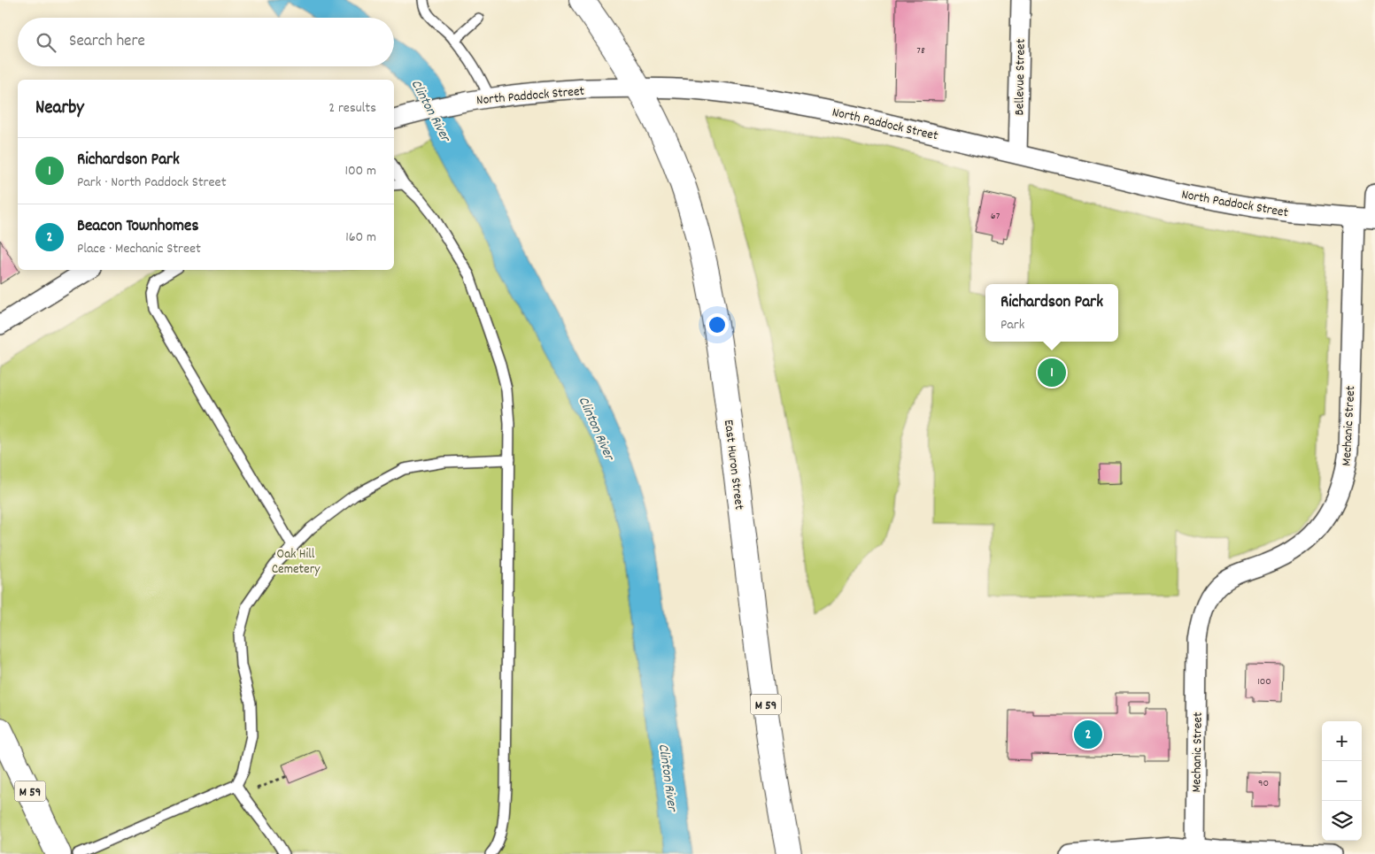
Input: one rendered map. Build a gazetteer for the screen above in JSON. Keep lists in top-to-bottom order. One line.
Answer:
{"streets":{"highway":["East Huron Street","M 59"],"street":["Bellevue Street","North Paddock Street","Mechanic Street"]},"crossings":[["Bellevue Street","North Paddock Street"],["North Paddock Street","Mechanic Street"],["North Paddock Street","East Huron Street"],["North Paddock Street","M 59"],["East Huron Street","M 59"]],"water":["Clinton River"],"parks":["Oak Hill Cemetery"],"house_numbers":["78","67","100","90"],"page":{"search":"Search here","heading":["Nearby","2 results"],"list":[{"mark":"1","name":"Richardson Park","note":"Park · North Paddock Street","value":"100 m"},{"mark":"2","name":"Beacon Townhomes","note":"Place · Mechanic Street","value":"160 m"}],"popup":["Richardson Park","Park"],"pins":["1","2"],"map_buttons":["+","−"]}}
